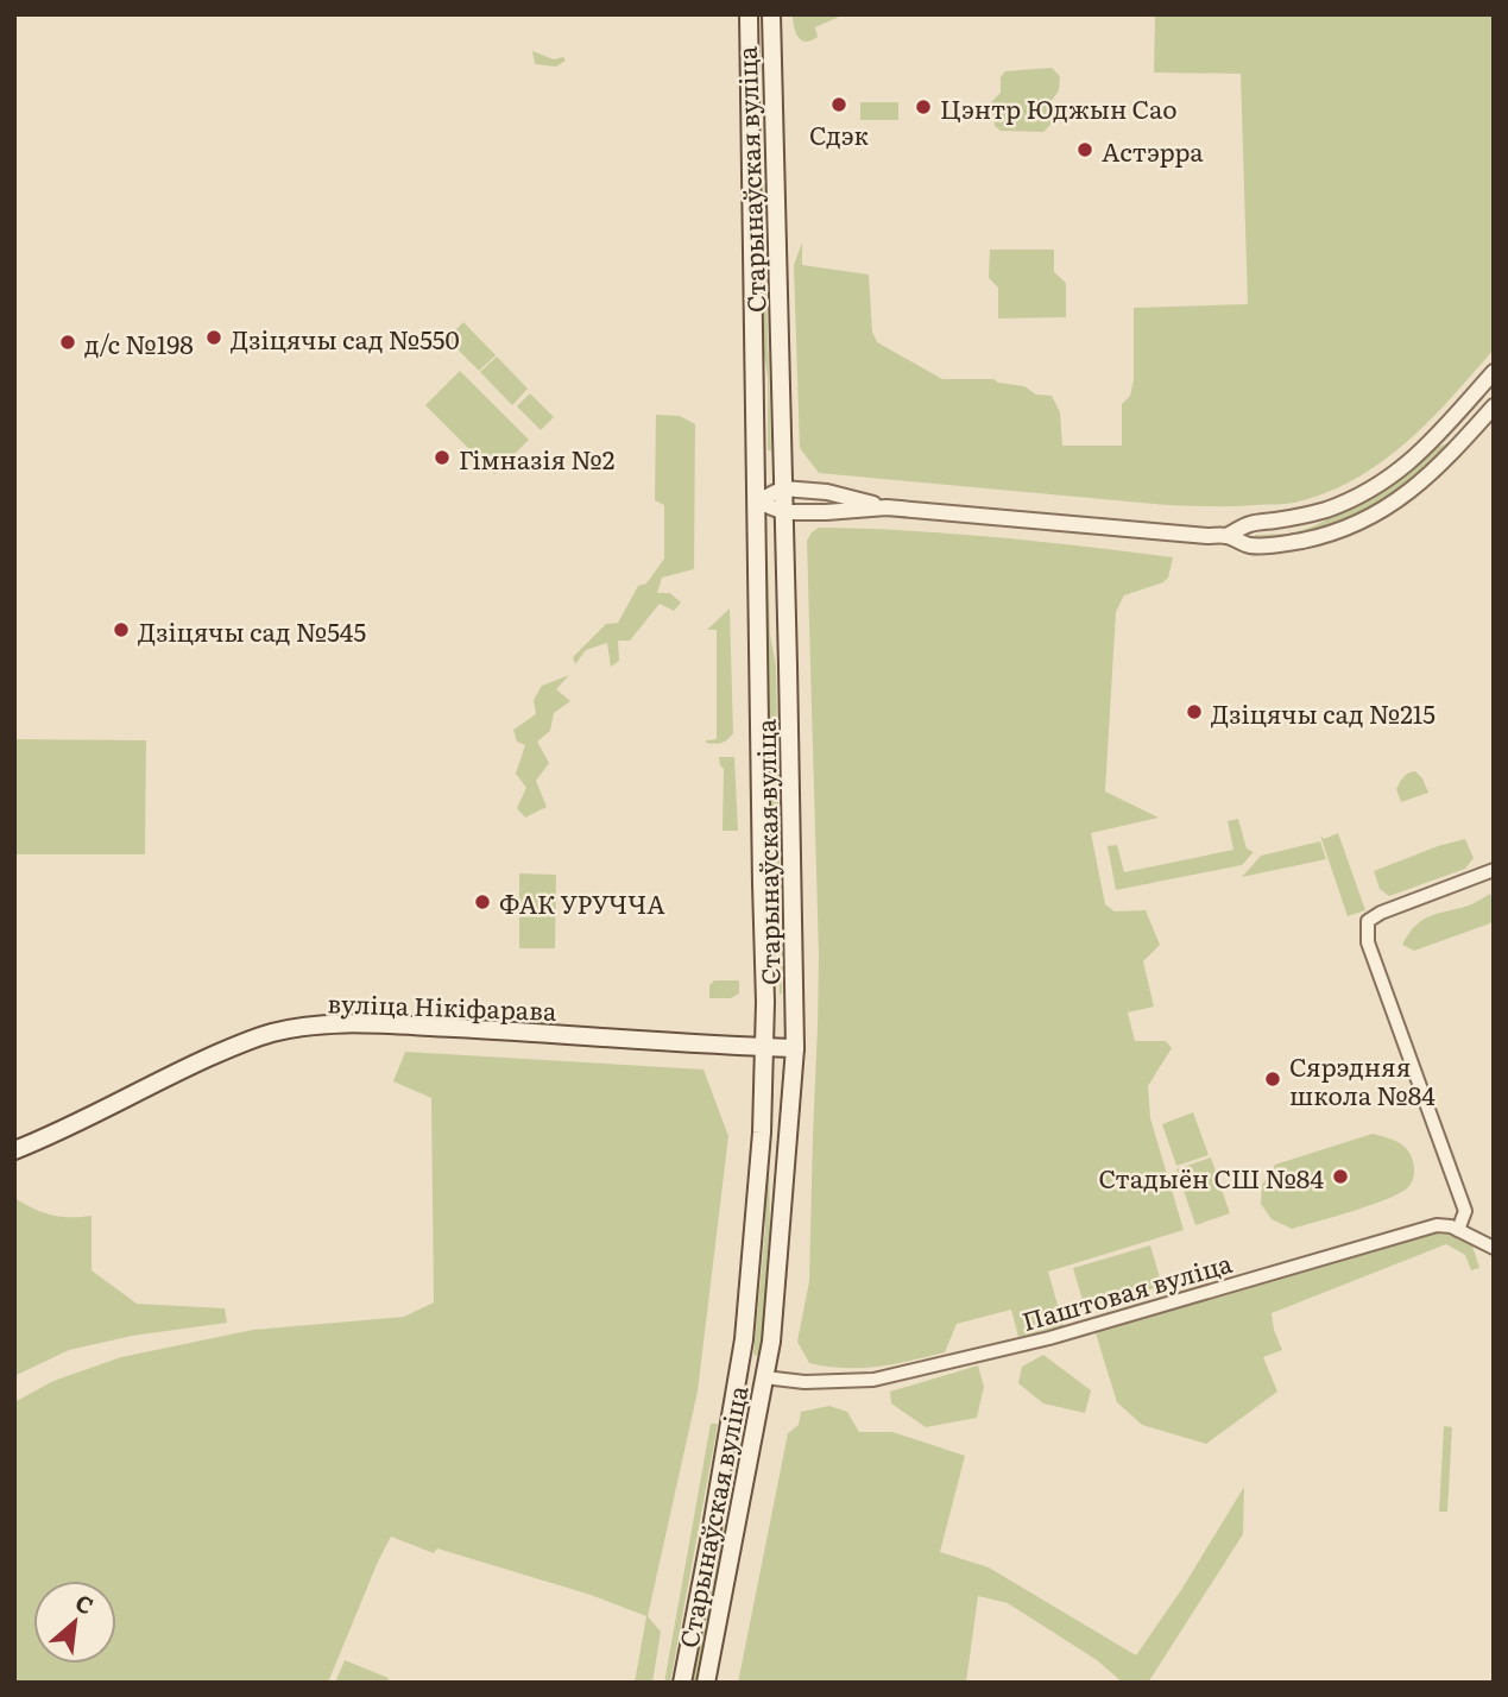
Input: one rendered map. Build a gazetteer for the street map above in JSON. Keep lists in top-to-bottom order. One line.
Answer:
{"streets":{"main road":["Старынаўская вуліца","вуліца Нікіфарава"],"street":["Паштовая вуліца"]},"crossings":[["Старынаўская вуліца","вуліца Нікіфарава"],["Старынаўская вуліца","Паштовая вуліца"]],"places":["Сдэк","Цэнтр Юджын Сао","Астэрра","Дзіцячы сад №550","д/с №198","Гімназія №2","Дзіцячы сад №545","Дзіцячы сад №215","ФАК УРУЧЧА","Сярэдняя школа №84","Стадыён СШ №84"],"north":"top right"}
